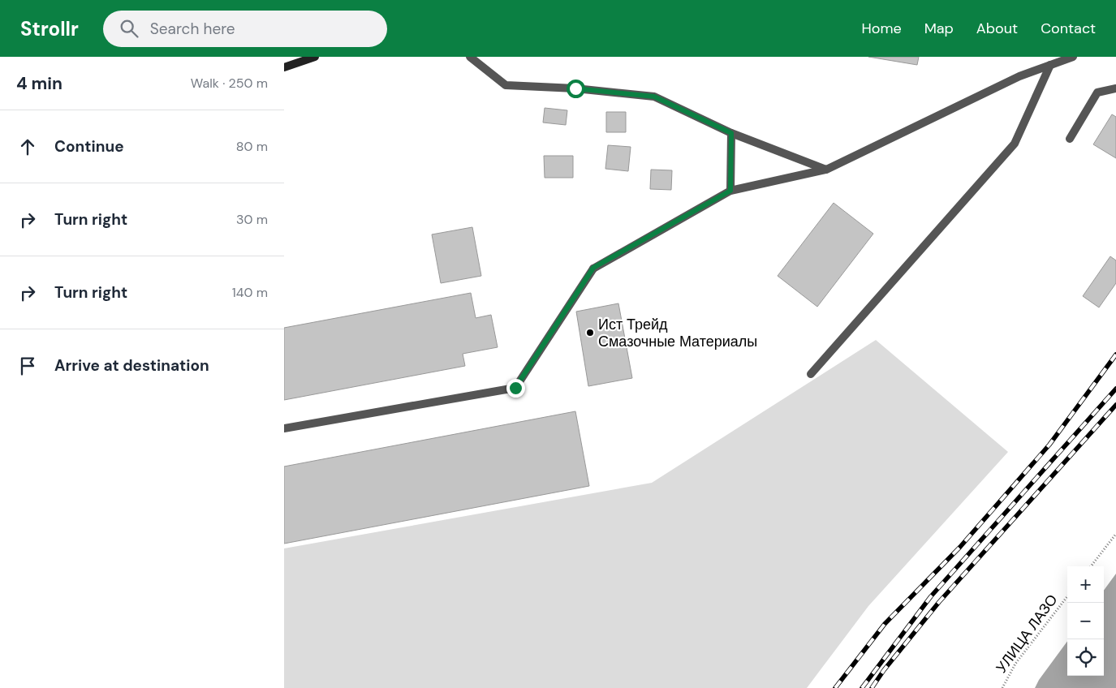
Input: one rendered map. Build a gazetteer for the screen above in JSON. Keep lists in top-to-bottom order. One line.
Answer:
{"streets":{"path":["УЛИЦА ЛАЗО"]},"places":["Ист Трейд Смазочные Материалы"],"page":{"header":"Strollr","search":"Search here","nav":["Home","Map","About","Contact"],"heading":["4 min","Walk · 250 m"],"list":[["Continue","80 m"],["Turn right","30 m"],["Turn right","140 m"],"Arrive at destination"],"map_buttons":["+","−"]}}
